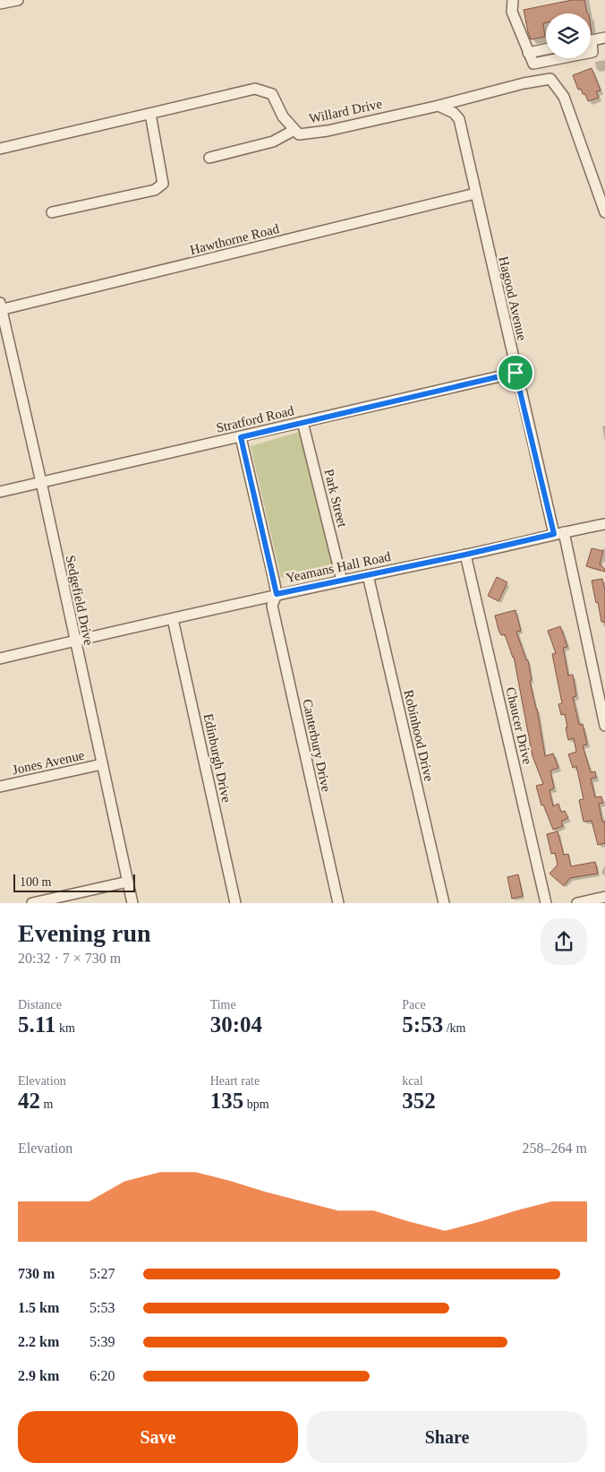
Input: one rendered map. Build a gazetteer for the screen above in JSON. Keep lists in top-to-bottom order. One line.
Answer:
{"streets":{"street":["Willard Drive","Hawthorne Road","Hagood Avenue","Stratford Road","Park Street","Yeamans Hall Road","Sedgefield Drive","Chaucer Drive","Robinhood Drive","Canterbury Drive","Edinburgh Drive","Jones Avenue"]},"crossings":[["Willard Drive","Hagood Avenue"],["Hawthorne Road","Hagood Avenue"],["Hawthorne Road","Sedgefield Drive"],["Hagood Avenue","Stratford Road"],["Hagood Avenue","Yeamans Hall Road"],["Stratford Road","Park Street"],["Stratford Road","Sedgefield Drive"],["Park Street","Yeamans Hall Road"],["Yeamans Hall Road","Sedgefield Drive"],["Yeamans Hall Road","Chaucer Drive"],["Yeamans Hall Road","Robinhood Drive"],["Yeamans Hall Road","Canterbury Drive"],["Yeamans Hall Road","Edinburgh Drive"],["Sedgefield Drive","Jones Avenue"]],"scale_bar":"100 m","page":{"scale":"100 m","heading":["Evening run","20:32 · 7 × 730 m"],"stats":[["Distance","5.11 km"],["Time","30:04"],["Pace","5:53 /km"],["Elevation","42 m"],["Heart rate","135 bpm"],["kcal","352"]],"chart":["Elevation","258–264 m"],"list":[{"name":"730 m","note":"5:27"},{"name":"1.5 km","note":"5:53"},{"name":"2.2 km","note":"5:39"},{"name":"2.9 km","note":"6:20"}],"buttons":["Save","Share"]}}
